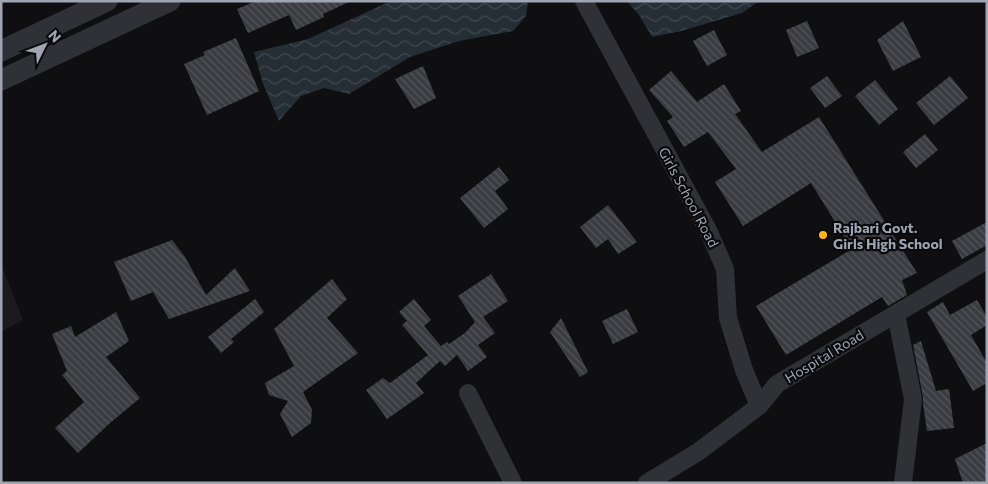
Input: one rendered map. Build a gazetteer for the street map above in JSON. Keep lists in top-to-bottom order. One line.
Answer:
{"streets":{"street":["Girls School Road","Hospital Road"]},"crossings":[["Girls School Road","Hospital Road"]],"places":["Rajbari Govt. Girls High School"],"north":"top right"}
